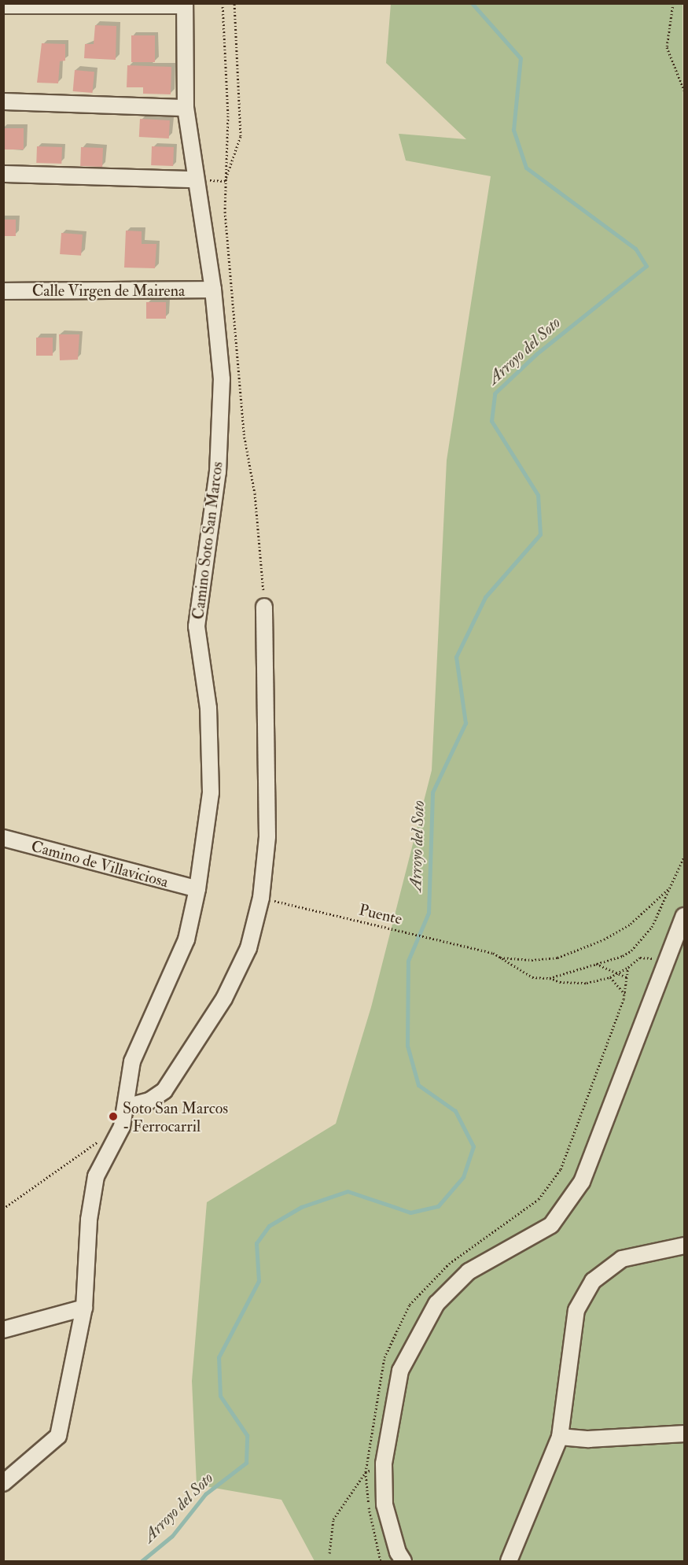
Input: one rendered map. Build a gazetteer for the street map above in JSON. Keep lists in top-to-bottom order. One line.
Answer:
{"streets":{"street":["Calle Virgen de Mairena","Camino Soto San Marcos","Camino de Villaviciosa"],"path":["Puente"]},"crossings":[["Calle Virgen de Mairena","Camino Soto San Marcos"],["Camino Soto San Marcos","Camino de Villaviciosa"]],"water":["Arroyo del Soto"],"places":["Soto San Marcos - Ferrocarril"]}
